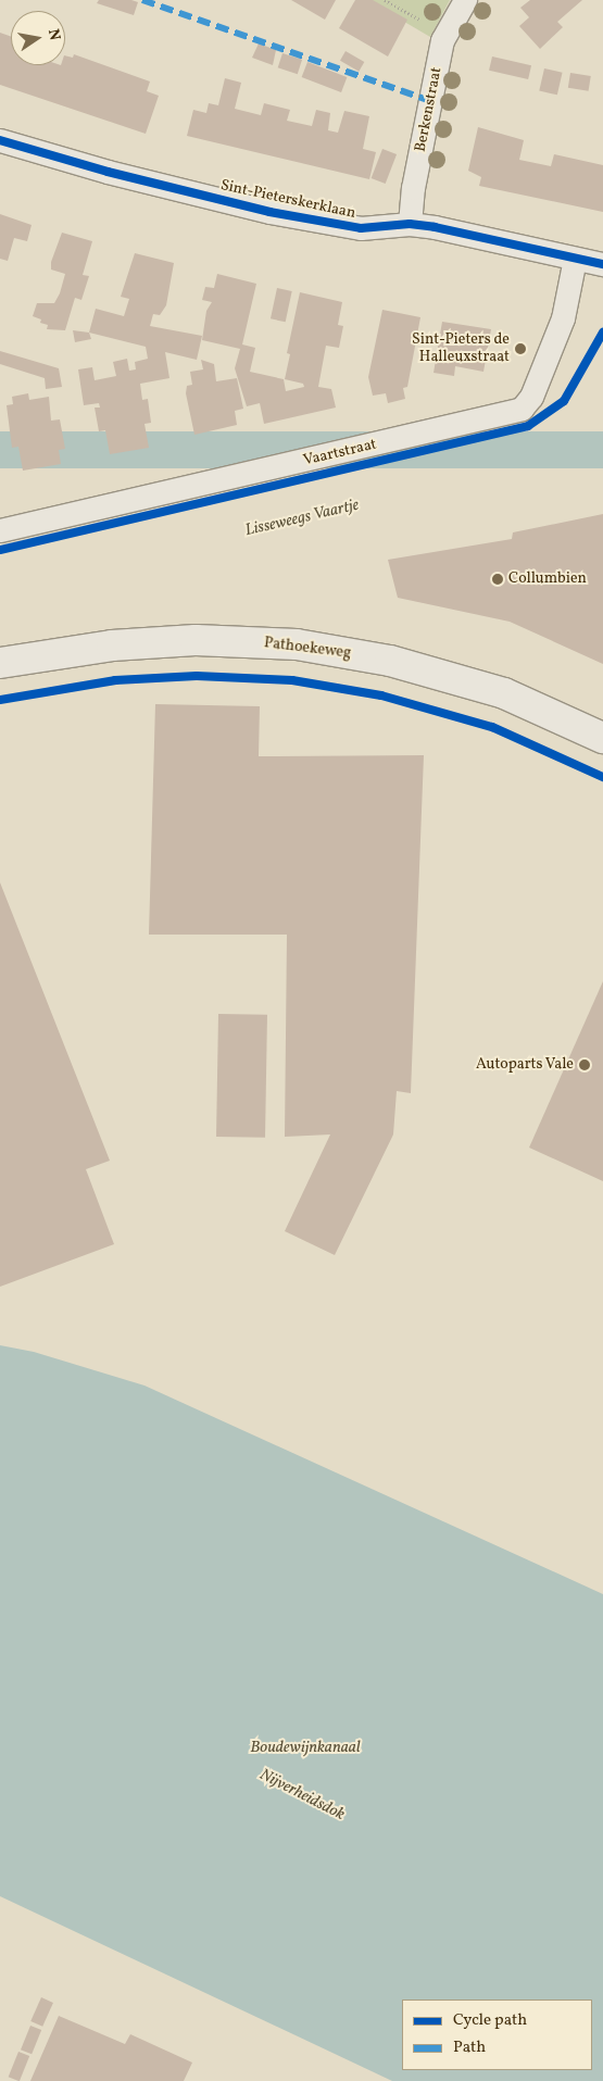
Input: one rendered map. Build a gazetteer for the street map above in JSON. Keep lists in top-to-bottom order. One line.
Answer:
{"streets":{"main road":["Pathoekeweg"],"street":["Berkenstraat","Sint-Pieterskerklaan","Vaartstraat"]},"crossings":[["Berkenstraat","Sint-Pieterskerklaan"],["Sint-Pieterskerklaan","Vaartstraat"]],"water":["Lisseweegs Vaartje","Boudewijnkanaal","Nijverheidsdok"],"places":["Sint-Pieters de Halleuxstraat","Collumbien","Autoparts Vale"],"legend":["Cycle path","Path"],"north":"right"}
